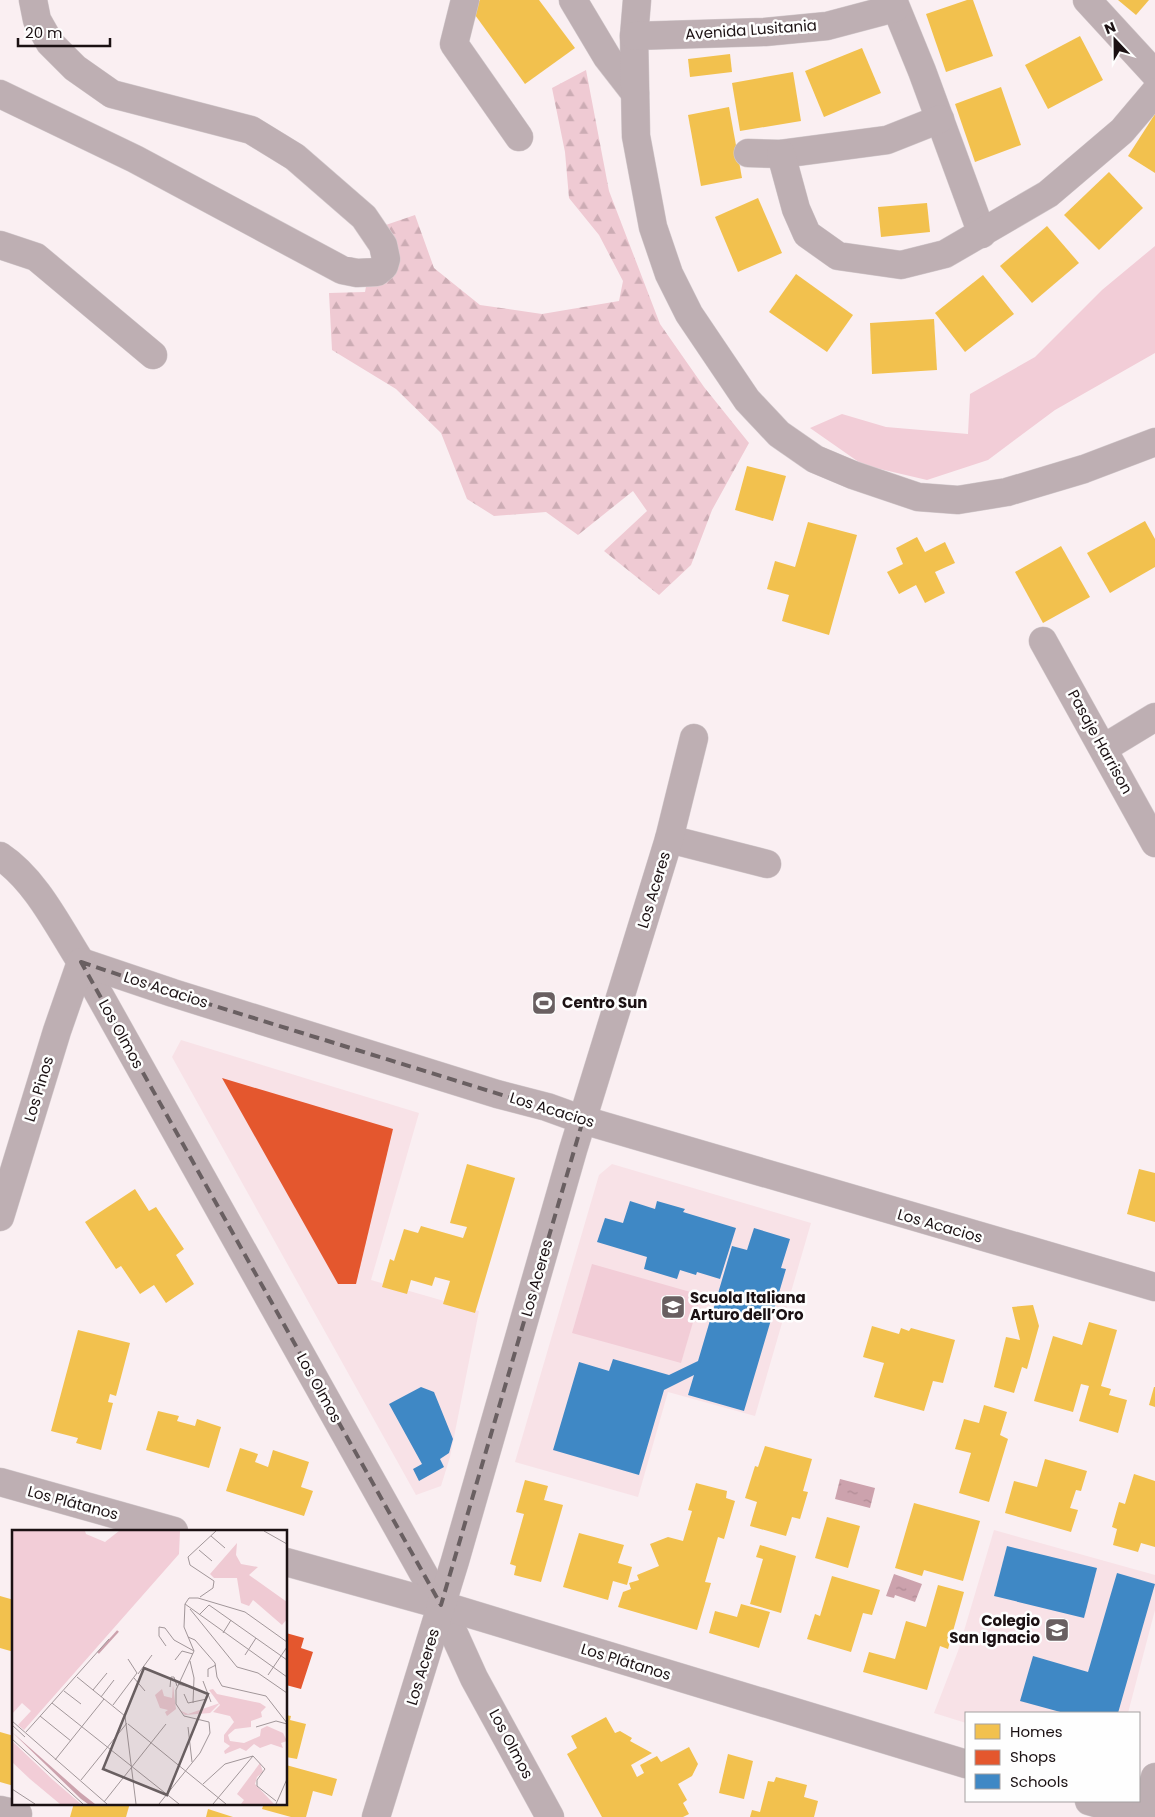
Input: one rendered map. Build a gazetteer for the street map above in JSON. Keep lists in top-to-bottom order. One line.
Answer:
{"streets":{"street":["Avenida Lusitania","Pasaje Harrison","Los Aceres","Los Acacios","Los Olmos","Los Pinos","Los Plátanos"]},"crossings":[["Los Aceres","Los Acacios"],["Los Aceres","Los Olmos"],["Los Aceres","Los Plátanos"],["Los Acacios","Los Olmos"],["Los Acacios","Los Pinos"],["Los Olmos","Los Pinos"],["Los Olmos","Los Plátanos"]],"places":{"sports":["Centro Sun"],"school or university":["Scuola Italiana Arturo dell’Oro","Colegio San Ignacio"]},"legend":["Homes","Shops","Schools"],"scale_bar":"20 m","north":"top"}
